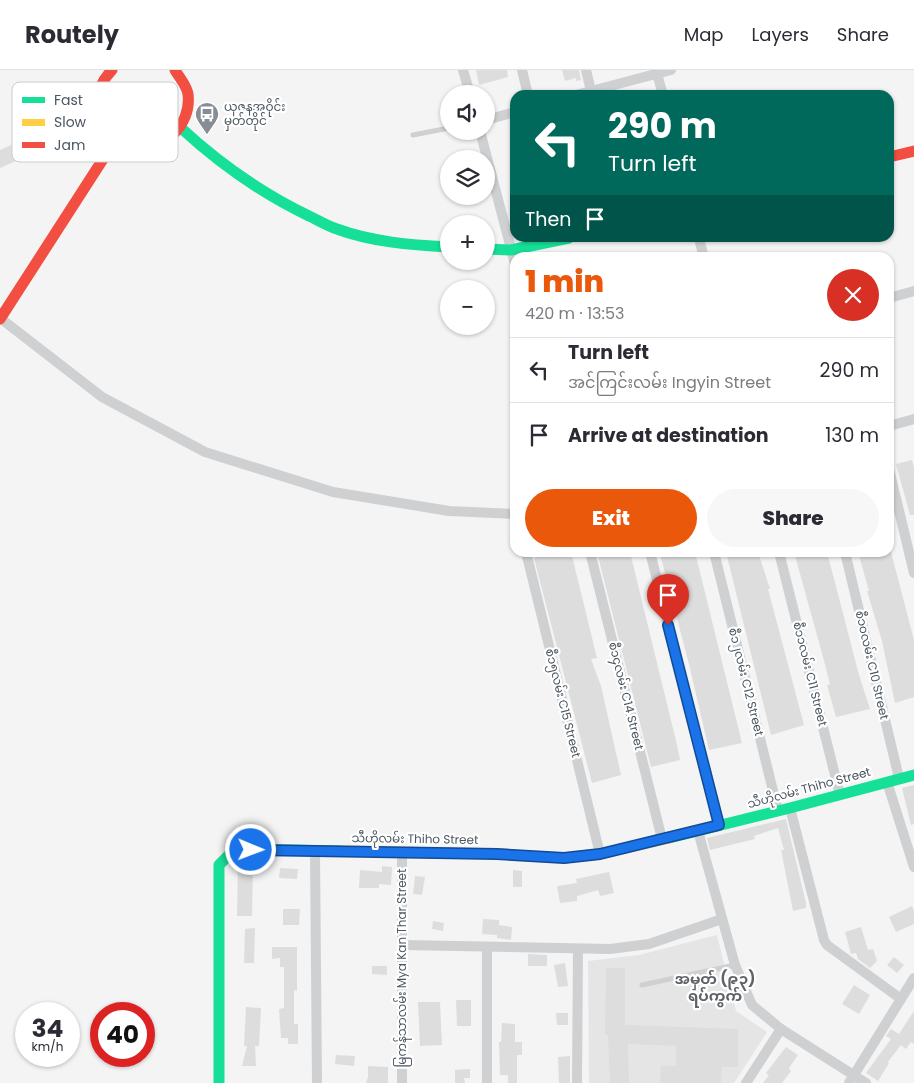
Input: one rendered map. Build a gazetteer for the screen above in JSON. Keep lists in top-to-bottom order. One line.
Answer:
{"streets":{"street":["စီ၁၀လမ်း C10 Street","စီ၁၁လမ်း C11 Street","စီ၁၂လမ်း C12 Street","စီ၁၄လမ်း C14 Street","စီ၁၅လမ်း C15 Street","သီဟိုလမ်း Thiho Street","မြကန်သာလမ်း Mya Kan Thar Street"]},"crossings":[["စီ၁၀လမ်း C10 Street","သီဟိုလမ်း Thiho Street"],["စီ၁၁လမ်း C11 Street","သီဟိုလမ်း Thiho Street"],["စီ၁၂လမ်း C12 Street","သီဟိုလမ်း Thiho Street"],["စီ၁၄လမ်း C14 Street","သီဟိုလမ်း Thiho Street"],["စီ၁၅လမ်း C15 Street","သီဟိုလမ်း Thiho Street"],["သီဟိုလမ်း Thiho Street","မြကန်သာလမ်း Mya Kan Thar Street"]],"districts":["အမှတ် (၉၃) ရပ်ကွက်"],"places":{"bus stop":["ယုဇနအဝိုင်း မှတ်တိုင်"]},"legend":["Fast","Slow","Jam"],"page":{"header":"Routely","nav":["Map","Layers","Share"],"map_buttons":["+","−"],"turn":["290 m","Turn left"],"then":"Then","heading":["1 min","420 m · 13:53"],"list":[{"name":"Turn left","note":"အင်ကြင်းလမ်း Ingyin Street","value":"290 m"},{"name":"Arrive at destination","value":"130 m"}],"buttons":["Exit","Share"],"speed":"34 km/h","limit":"40"}}
